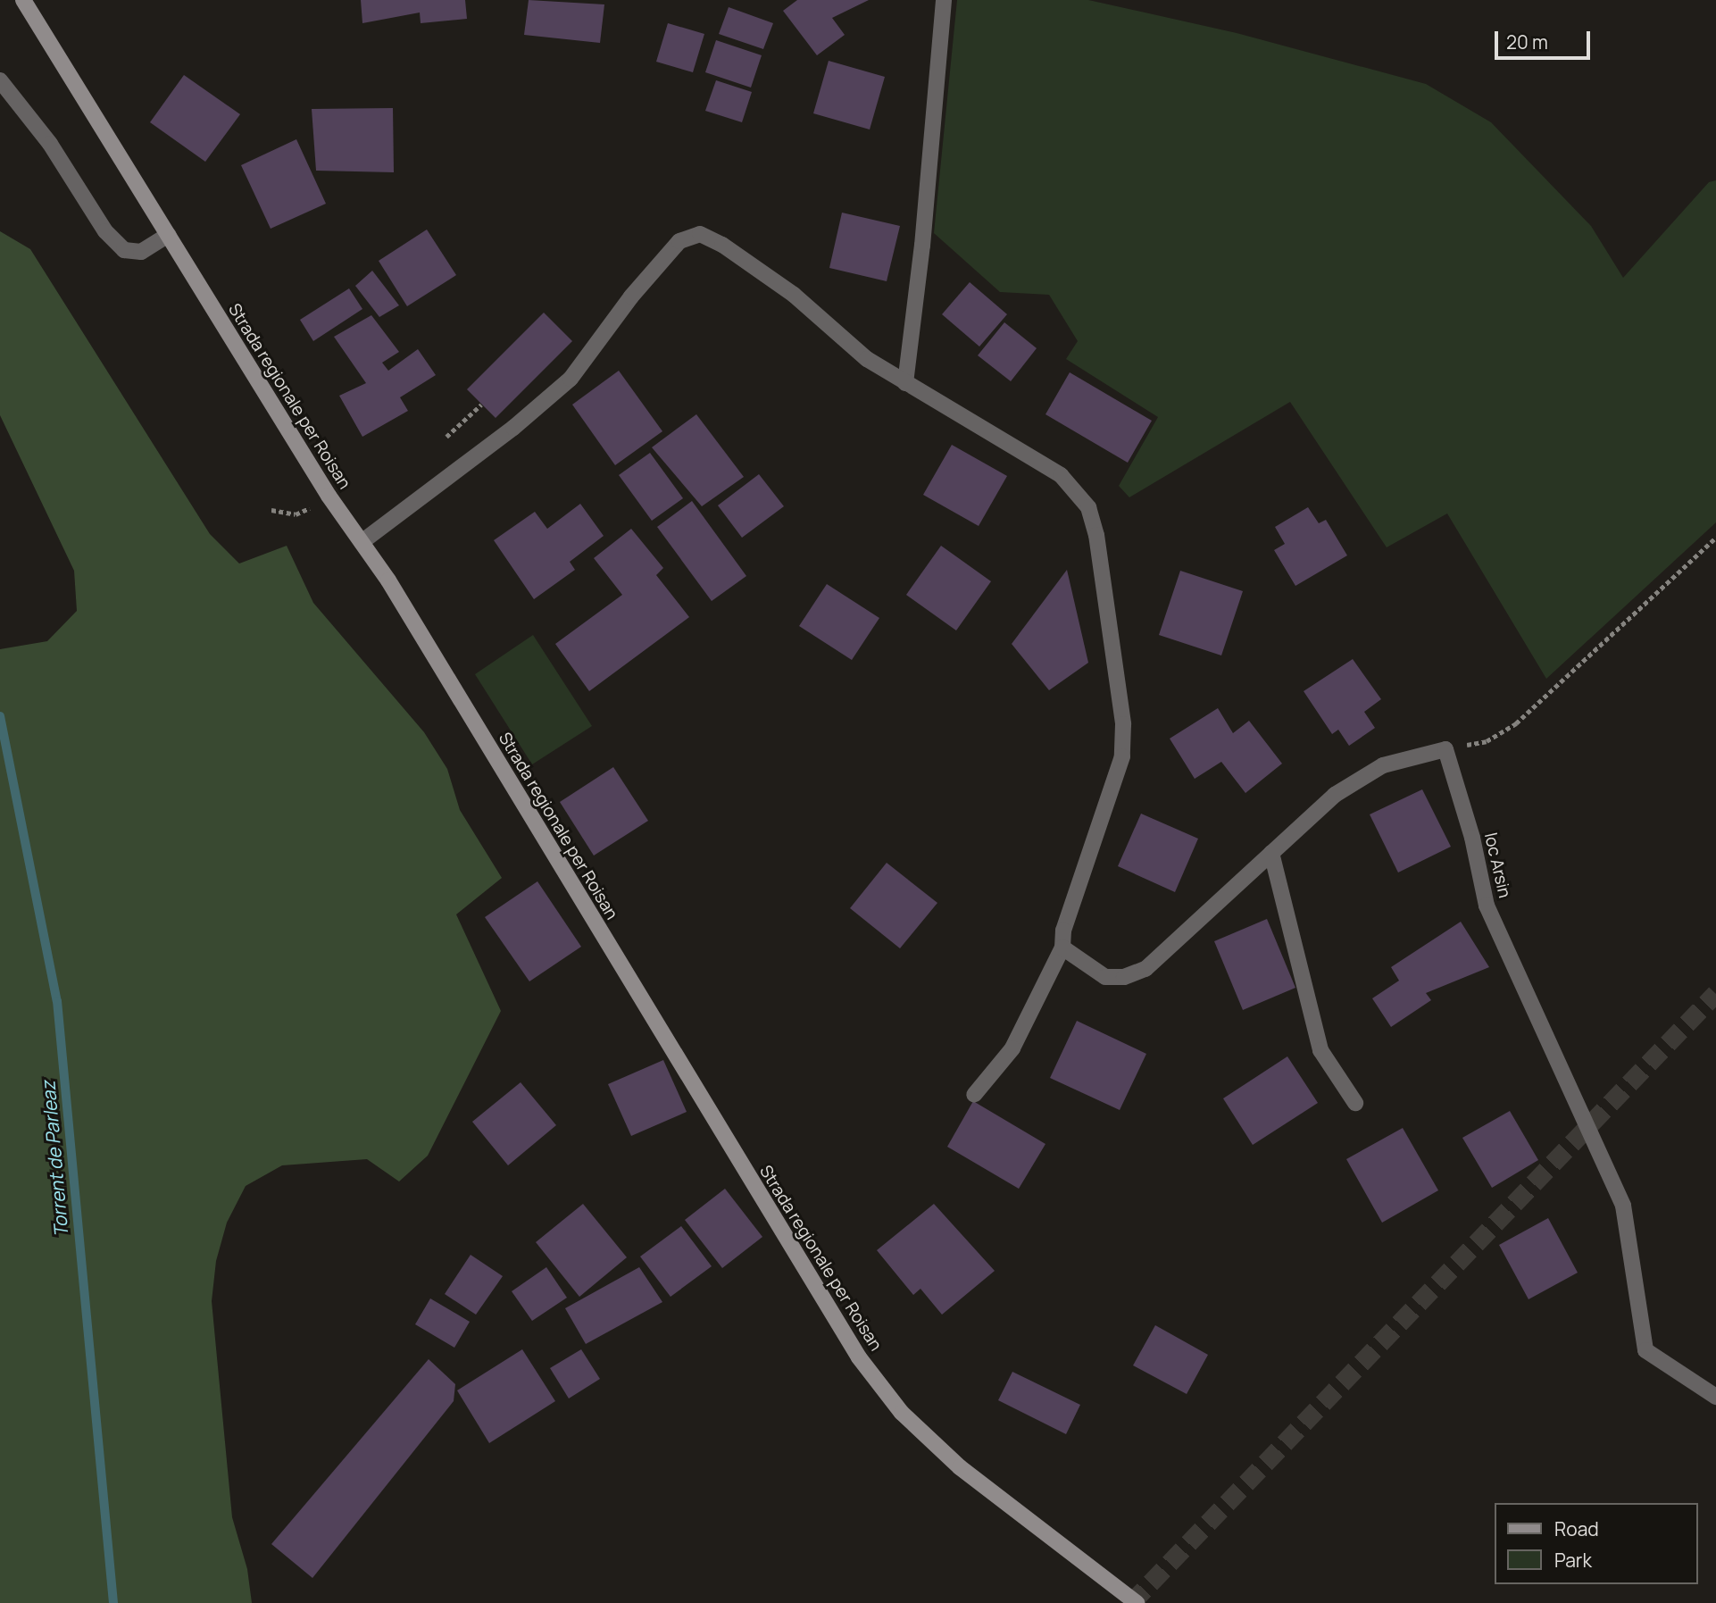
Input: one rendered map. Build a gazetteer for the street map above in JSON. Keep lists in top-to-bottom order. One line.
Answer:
{"streets":{"main road":["Strada regionale per Roisan"],"street":["loc Arsin"]},"water":["Torrent de Parleaz"],"legend":["Road","Park"],"scale_bar":"20 m"}
